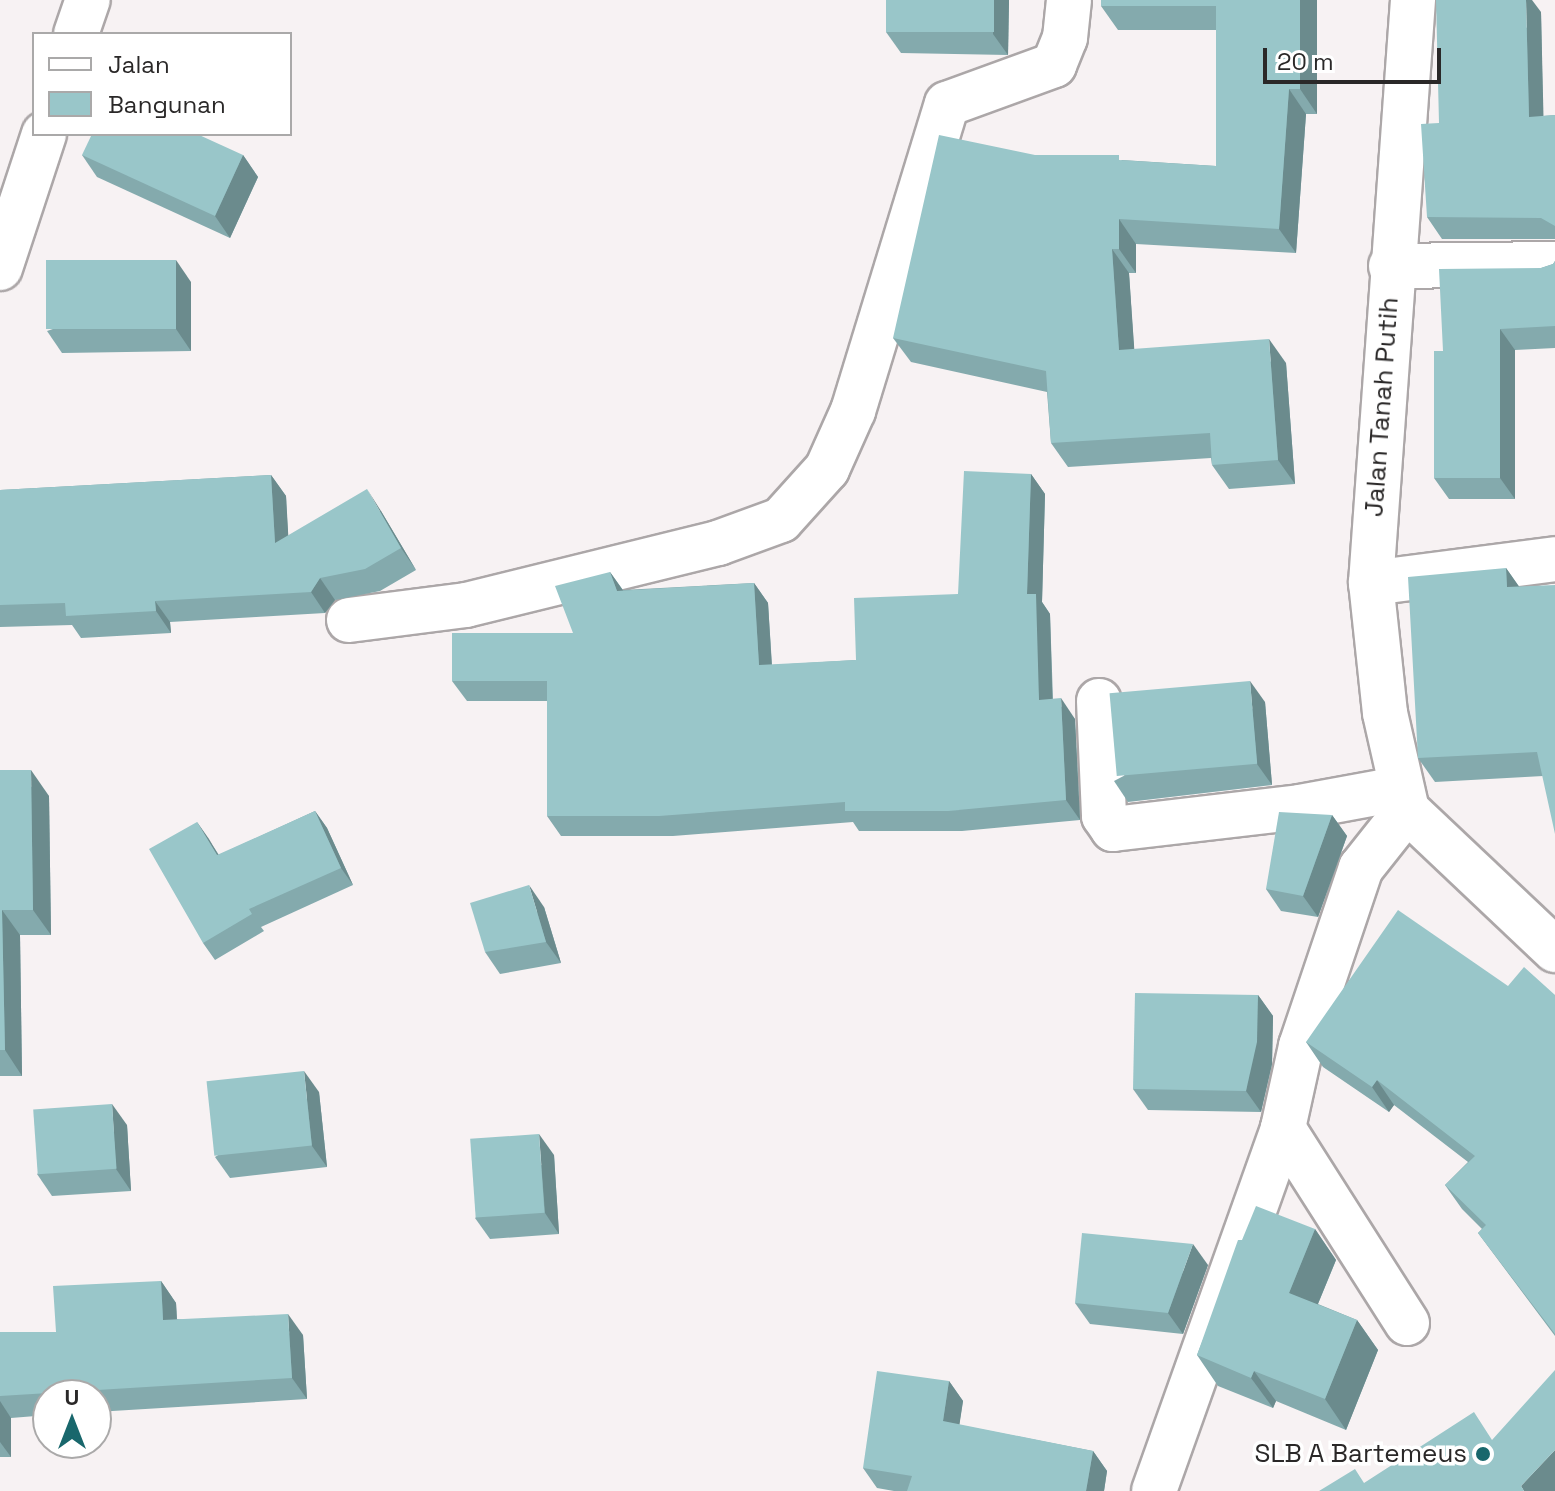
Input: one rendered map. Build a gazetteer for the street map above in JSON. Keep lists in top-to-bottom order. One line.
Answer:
{"streets":{"street":["Jalan Tanah Putih"]},"places":["SLB A Bartemeus"],"legend":["Jalan","Bangunan"],"scale_bar":"20 m","north":"top"}
